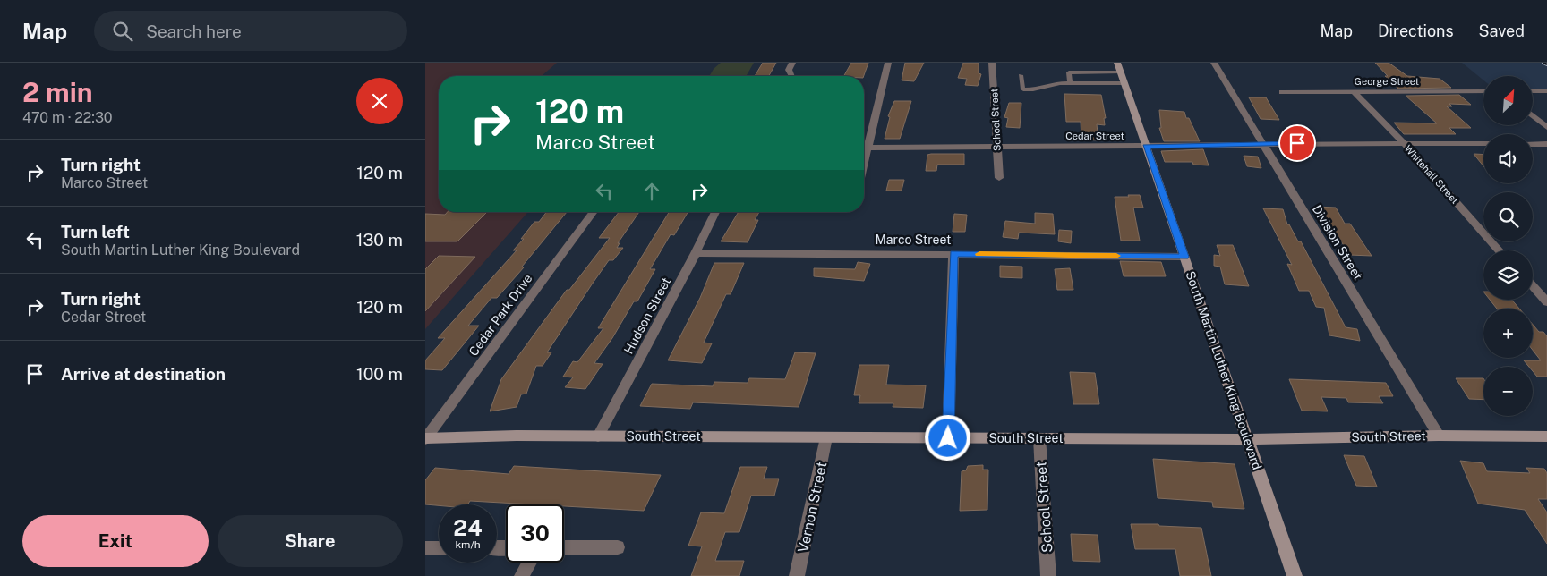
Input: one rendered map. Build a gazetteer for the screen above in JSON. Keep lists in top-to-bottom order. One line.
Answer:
{"streets":{"street":["George Street","School Street","Cedar Street","Whitehall Street","Marco Street","Division Street","Cedar Park Drive","Hudson Street","South Martin Luther King Boulevard","South Street","Vernon Street"]},"crossings":[["George Street","Whitehall Street"],["School Street","Cedar Street"],["School Street","South Street"],["Cedar Street","Whitehall Street"],["Cedar Street","Division Street"],["Cedar Street","South Martin Luther King Boulevard"],["Marco Street","Hudson Street"],["Marco Street","South Martin Luther King Boulevard"],["Division Street","South Street"],["Cedar Park Drive","South Street"],["Hudson Street","South Street"],["South Martin Luther King Boulevard","South Street"],["South Street","Vernon Street"]],"north":"top right","page":{"header":"Map","search":"Search here","nav":["Map","Directions","Saved"],"heading":["2 min","470 m · 22:30"],"map_buttons":["+","−"],"turn":["120 m","Marco Street"],"list":[{"name":"Turn right","note":"Marco Street","value":"120 m"},{"name":"Turn left","note":"South Martin Luther King Boulevard","value":"130 m"},{"name":"Turn right","note":"Cedar Street","value":"120 m"},{"name":"Arrive at destination","value":"100 m"}],"speed":"24 km/h","limit":"30","buttons":["Exit","Share"]}}
